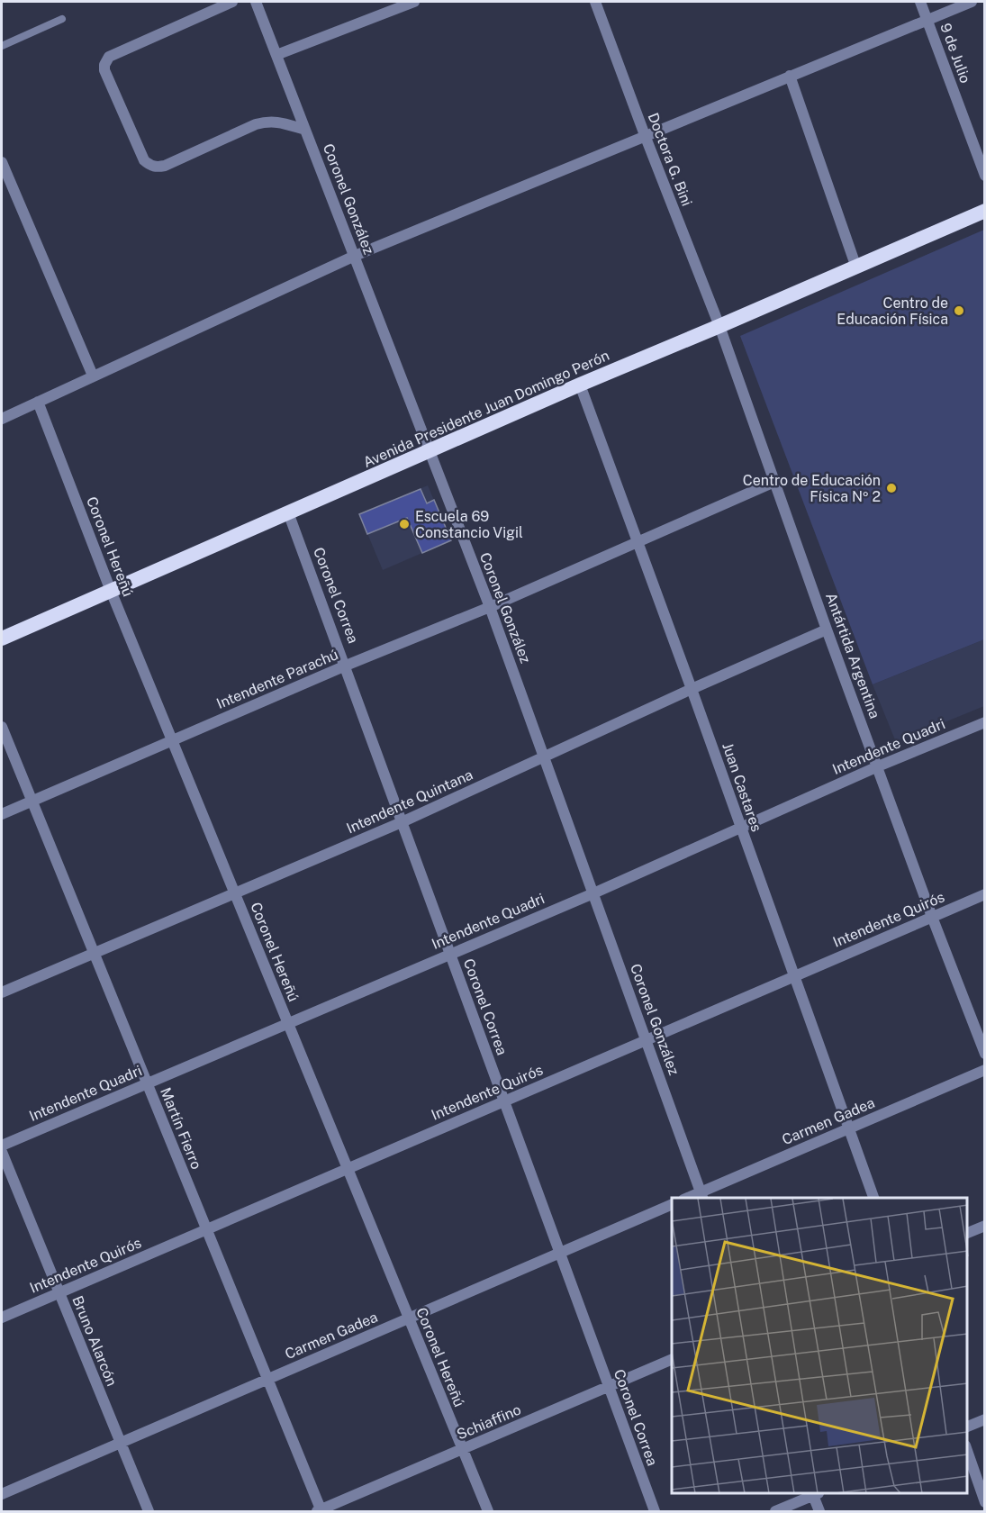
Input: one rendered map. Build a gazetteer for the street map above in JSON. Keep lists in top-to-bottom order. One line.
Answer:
{"streets":{"highway":["Avenida Presidente Juan Domingo Perón"],"street":["9 de Julio","Doctora G. Bini","Coronel González","Coronel Hereñú","Coronel Correa","Antártida Argentina","Intendente Parachú","Intendente Quadri","Juan Castares","Intendente Quintana","Intendente Quirós","Carmen Gadea","Martín Fierro","Bruno Alarcón","Schiaffino"]},"crossings":[["Doctora G. Bini","Avenida Presidente Juan Domingo Perón"],["Doctora G. Bini","Antártida Argentina"],["Coronel González","Avenida Presidente Juan Domingo Perón"],["Coronel González","Intendente Parachú"],["Coronel González","Intendente Quadri"],["Coronel González","Intendente Quintana"],["Coronel González","Intendente Quirós"],["Coronel González","Carmen Gadea"],["Avenida Presidente Juan Domingo Perón","Coronel Hereñú"],["Avenida Presidente Juan Domingo Perón","Coronel Correa"],["Avenida Presidente Juan Domingo Perón","Antártida Argentina"],["Avenida Presidente Juan Domingo Perón","Juan Castares"],["Coronel Hereñú","Intendente Parachú"],["Coronel Hereñú","Intendente Quadri"],["Coronel Hereñú","Intendente Quintana"],["Coronel Hereñú","Intendente Quirós"],["Coronel Hereñú","Carmen Gadea"],["Coronel Hereñú","Schiaffino"],["Coronel Correa","Intendente Parachú"],["Coronel Correa","Intendente Quadri"],["Coronel Correa","Intendente Quintana"],["Coronel Correa","Intendente Quirós"],["Coronel Correa","Carmen Gadea"],["Coronel Correa","Schiaffino"],["Antártida Argentina","Intendente Parachú"],["Antártida Argentina","Intendente Quadri"],["Antártida Argentina","Intendente Quintana"],["Antártida Argentina","Intendente Quirós"],["Intendente Parachú","Juan Castares"],["Intendente Parachú","Martín Fierro"],["Intendente Quadri","Juan Castares"],["Intendente Quadri","Martín Fierro"],["Juan Castares","Intendente Quintana"],["Juan Castares","Intendente Quirós"],["Juan Castares","Carmen Gadea"],["Intendente Quintana","Martín Fierro"],["Intendente Quirós","Martín Fierro"],["Intendente Quirós","Bruno Alarcón"],["Carmen Gadea","Martín Fierro"],["Carmen Gadea","Bruno Alarcón"],["Martín Fierro","Schiaffino"]],"places":["Centro de Educación Física","Centro de Educación Física Nº 2","Escuela 69 Constancio Vigil"]}
